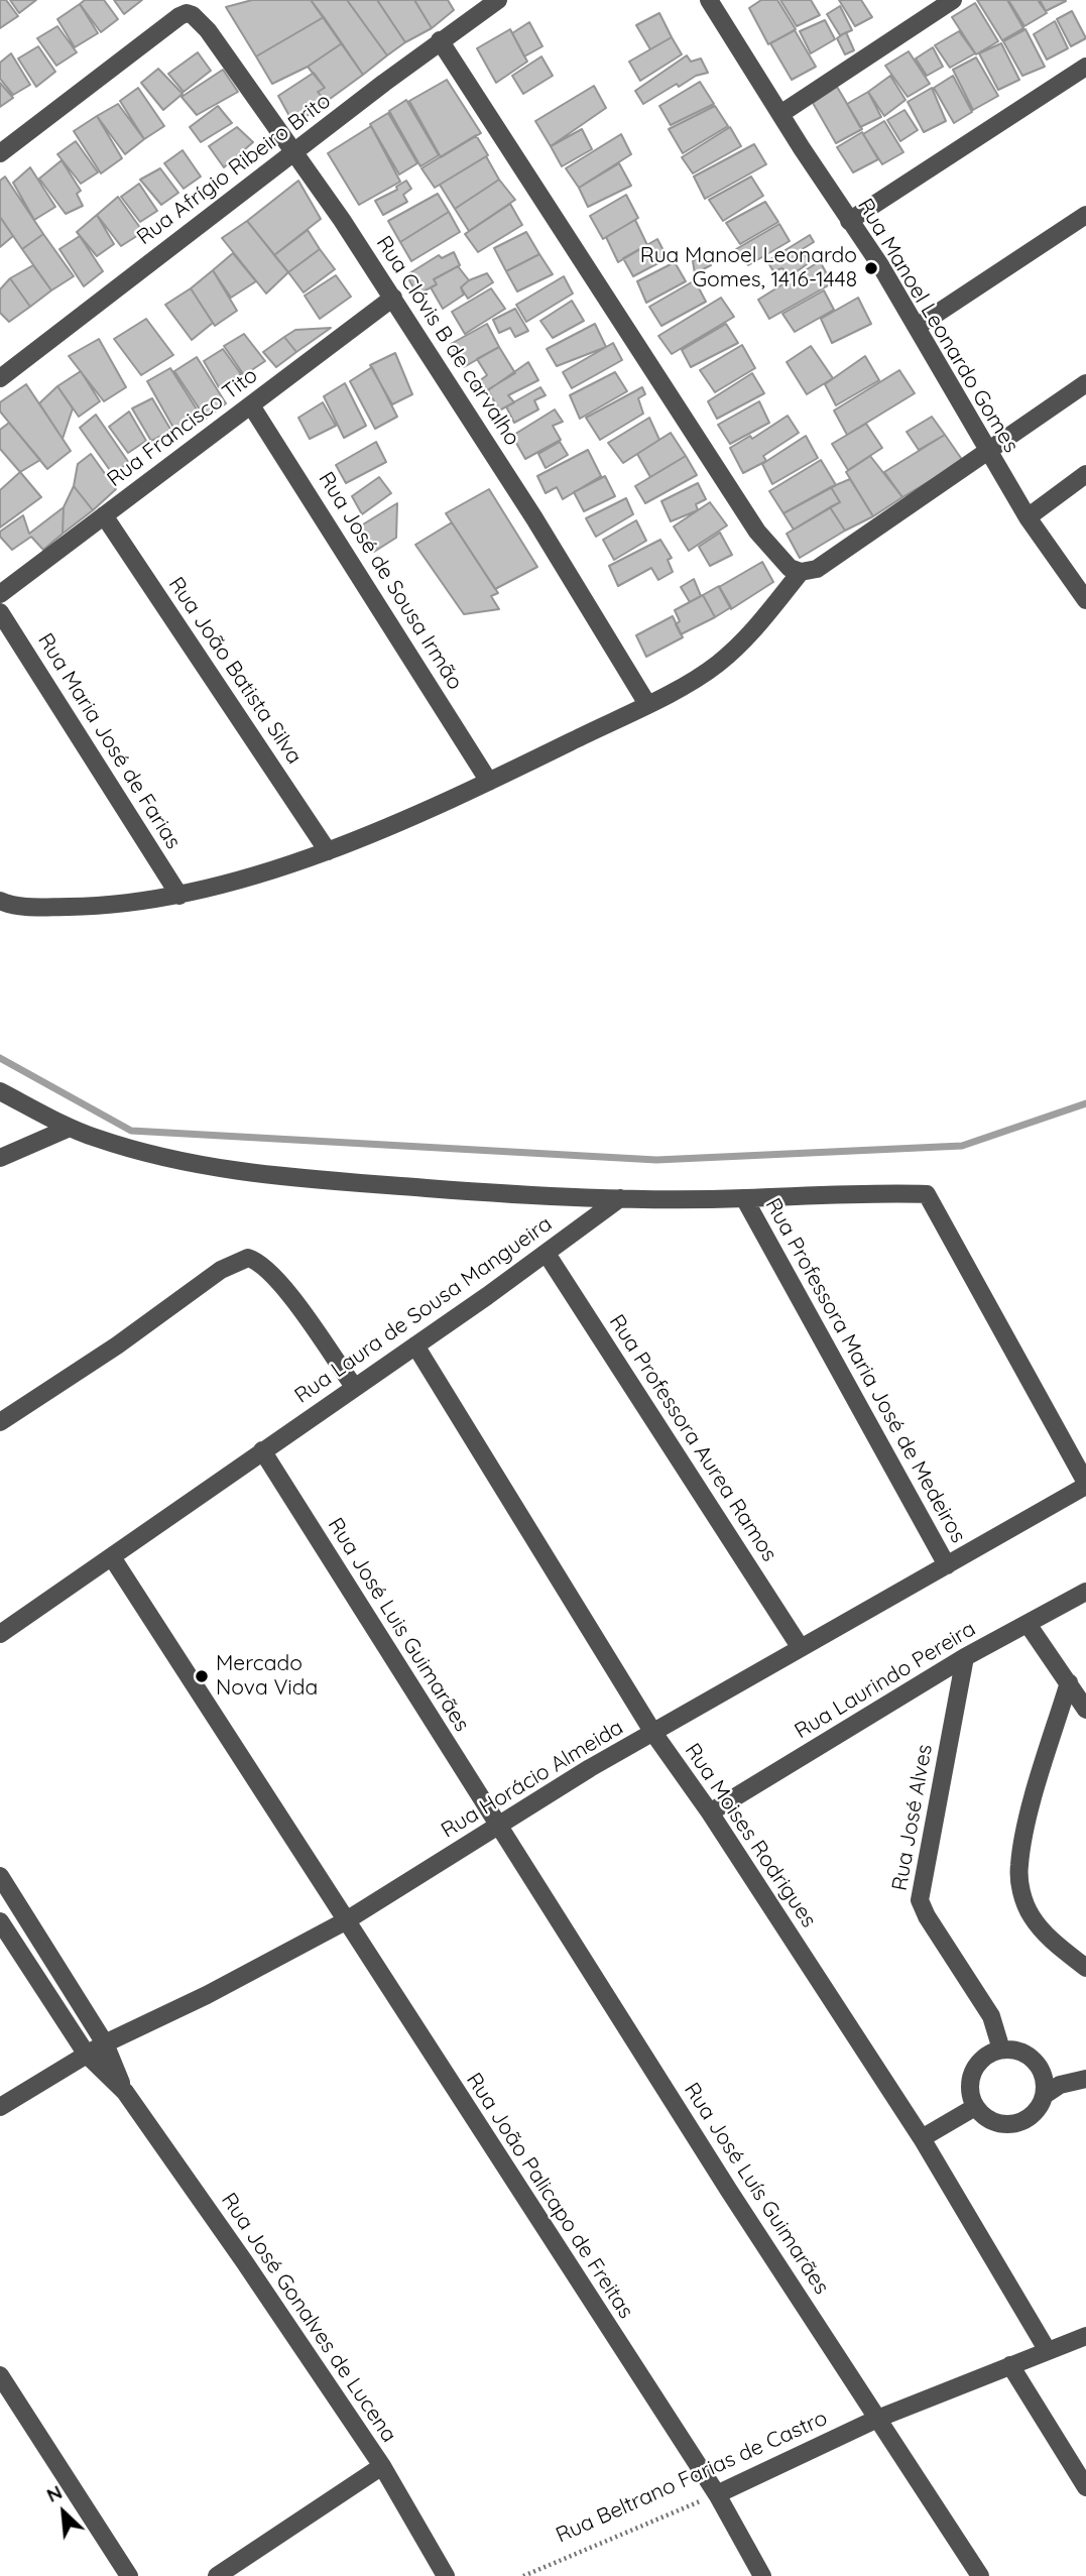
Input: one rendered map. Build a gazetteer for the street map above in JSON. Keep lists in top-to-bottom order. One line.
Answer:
{"streets":{"street":["Rua Afrígio Ribeiro Brito","Rua Manoel Leonardo Gomes","Rua Clóvis B de carvalho","Rua Francisco Tito","Rua José de Sousa Irmão","Rua João Batista Silva","Rua Maria José de Farias","Rua Laura de Sousa Mangueira","Rua Professora Maria José de Medeiros","Rua Professora Aurea Ramos","Rua José Luis Guimarães","Rua Laurindo Pereira","Rua Horácio Almeida","Rua José Alves","Rua Moises Rodrigues","Rua José Luís Guimarães","Rua João Palicapo de Freitas","Rua José Gonalves de Lucena","Rua Beltrano Farias de Castro"]},"crossings":[["Rua Afrígio Ribeiro Brito","Rua Clóvis B de carvalho"],["Rua Clóvis B de carvalho","Rua Francisco Tito"],["Rua Francisco Tito","Rua José de Sousa Irmão"],["Rua Francisco Tito","Rua João Batista Silva"],["Rua Laura de Sousa Mangueira","Rua Professora Aurea Ramos"],["Rua Laura de Sousa Mangueira","Rua José Luis Guimarães"],["Rua Laura de Sousa Mangueira","Rua Moises Rodrigues"],["Rua Laura de Sousa Mangueira","Rua João Palicapo de Freitas"],["Rua Professora Maria José de Medeiros","Rua Horácio Almeida"],["Rua Professora Aurea Ramos","Rua Horácio Almeida"],["Rua José Luis Guimarães","Rua Horácio Almeida"],["Rua José Luis Guimarães","Rua José Luís Guimarães"],["Rua Laurindo Pereira","Rua José Alves"],["Rua Laurindo Pereira","Rua Moises Rodrigues"],["Rua Horácio Almeida","Rua Moises Rodrigues"],["Rua Horácio Almeida","Rua José Luís Guimarães"],["Rua Horácio Almeida","Rua João Palicapo de Freitas"],["Rua Horácio Almeida","Rua José Gonalves de Lucena"],["Rua Moises Rodrigues","Rua Beltrano Farias de Castro"],["Rua José Luís Guimarães","Rua Beltrano Farias de Castro"],["Rua João Palicapo de Freitas","Rua Beltrano Farias de Castro"]],"places":["Rua Manoel Leonardo Gomes, 1416-1448","Mercado Nova Vida"],"north":"top left"}
